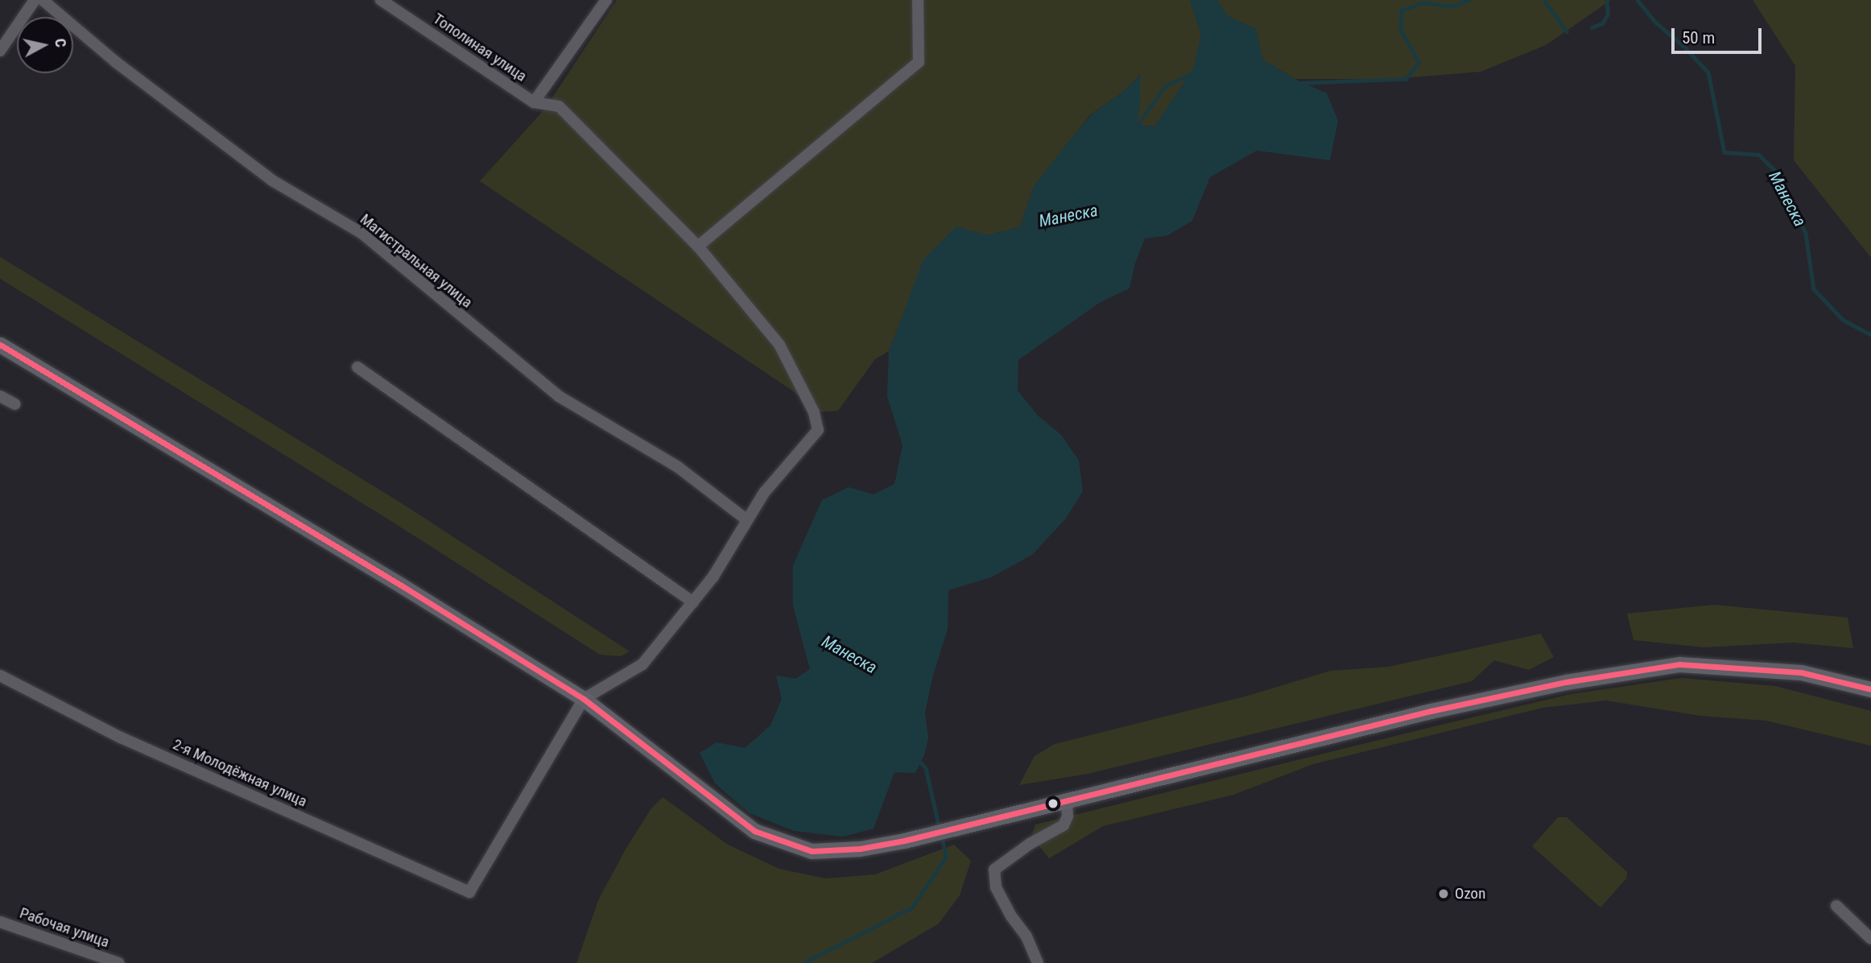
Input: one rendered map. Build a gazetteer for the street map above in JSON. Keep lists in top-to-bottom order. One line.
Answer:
{"streets":{"street":["Тополиная улица","Магистральная улица","2-я Молодёжная улица","Рабочая улица"]},"water":["Манеска"],"places":["Ozon"],"scale_bar":"50 m","north":"right"}
